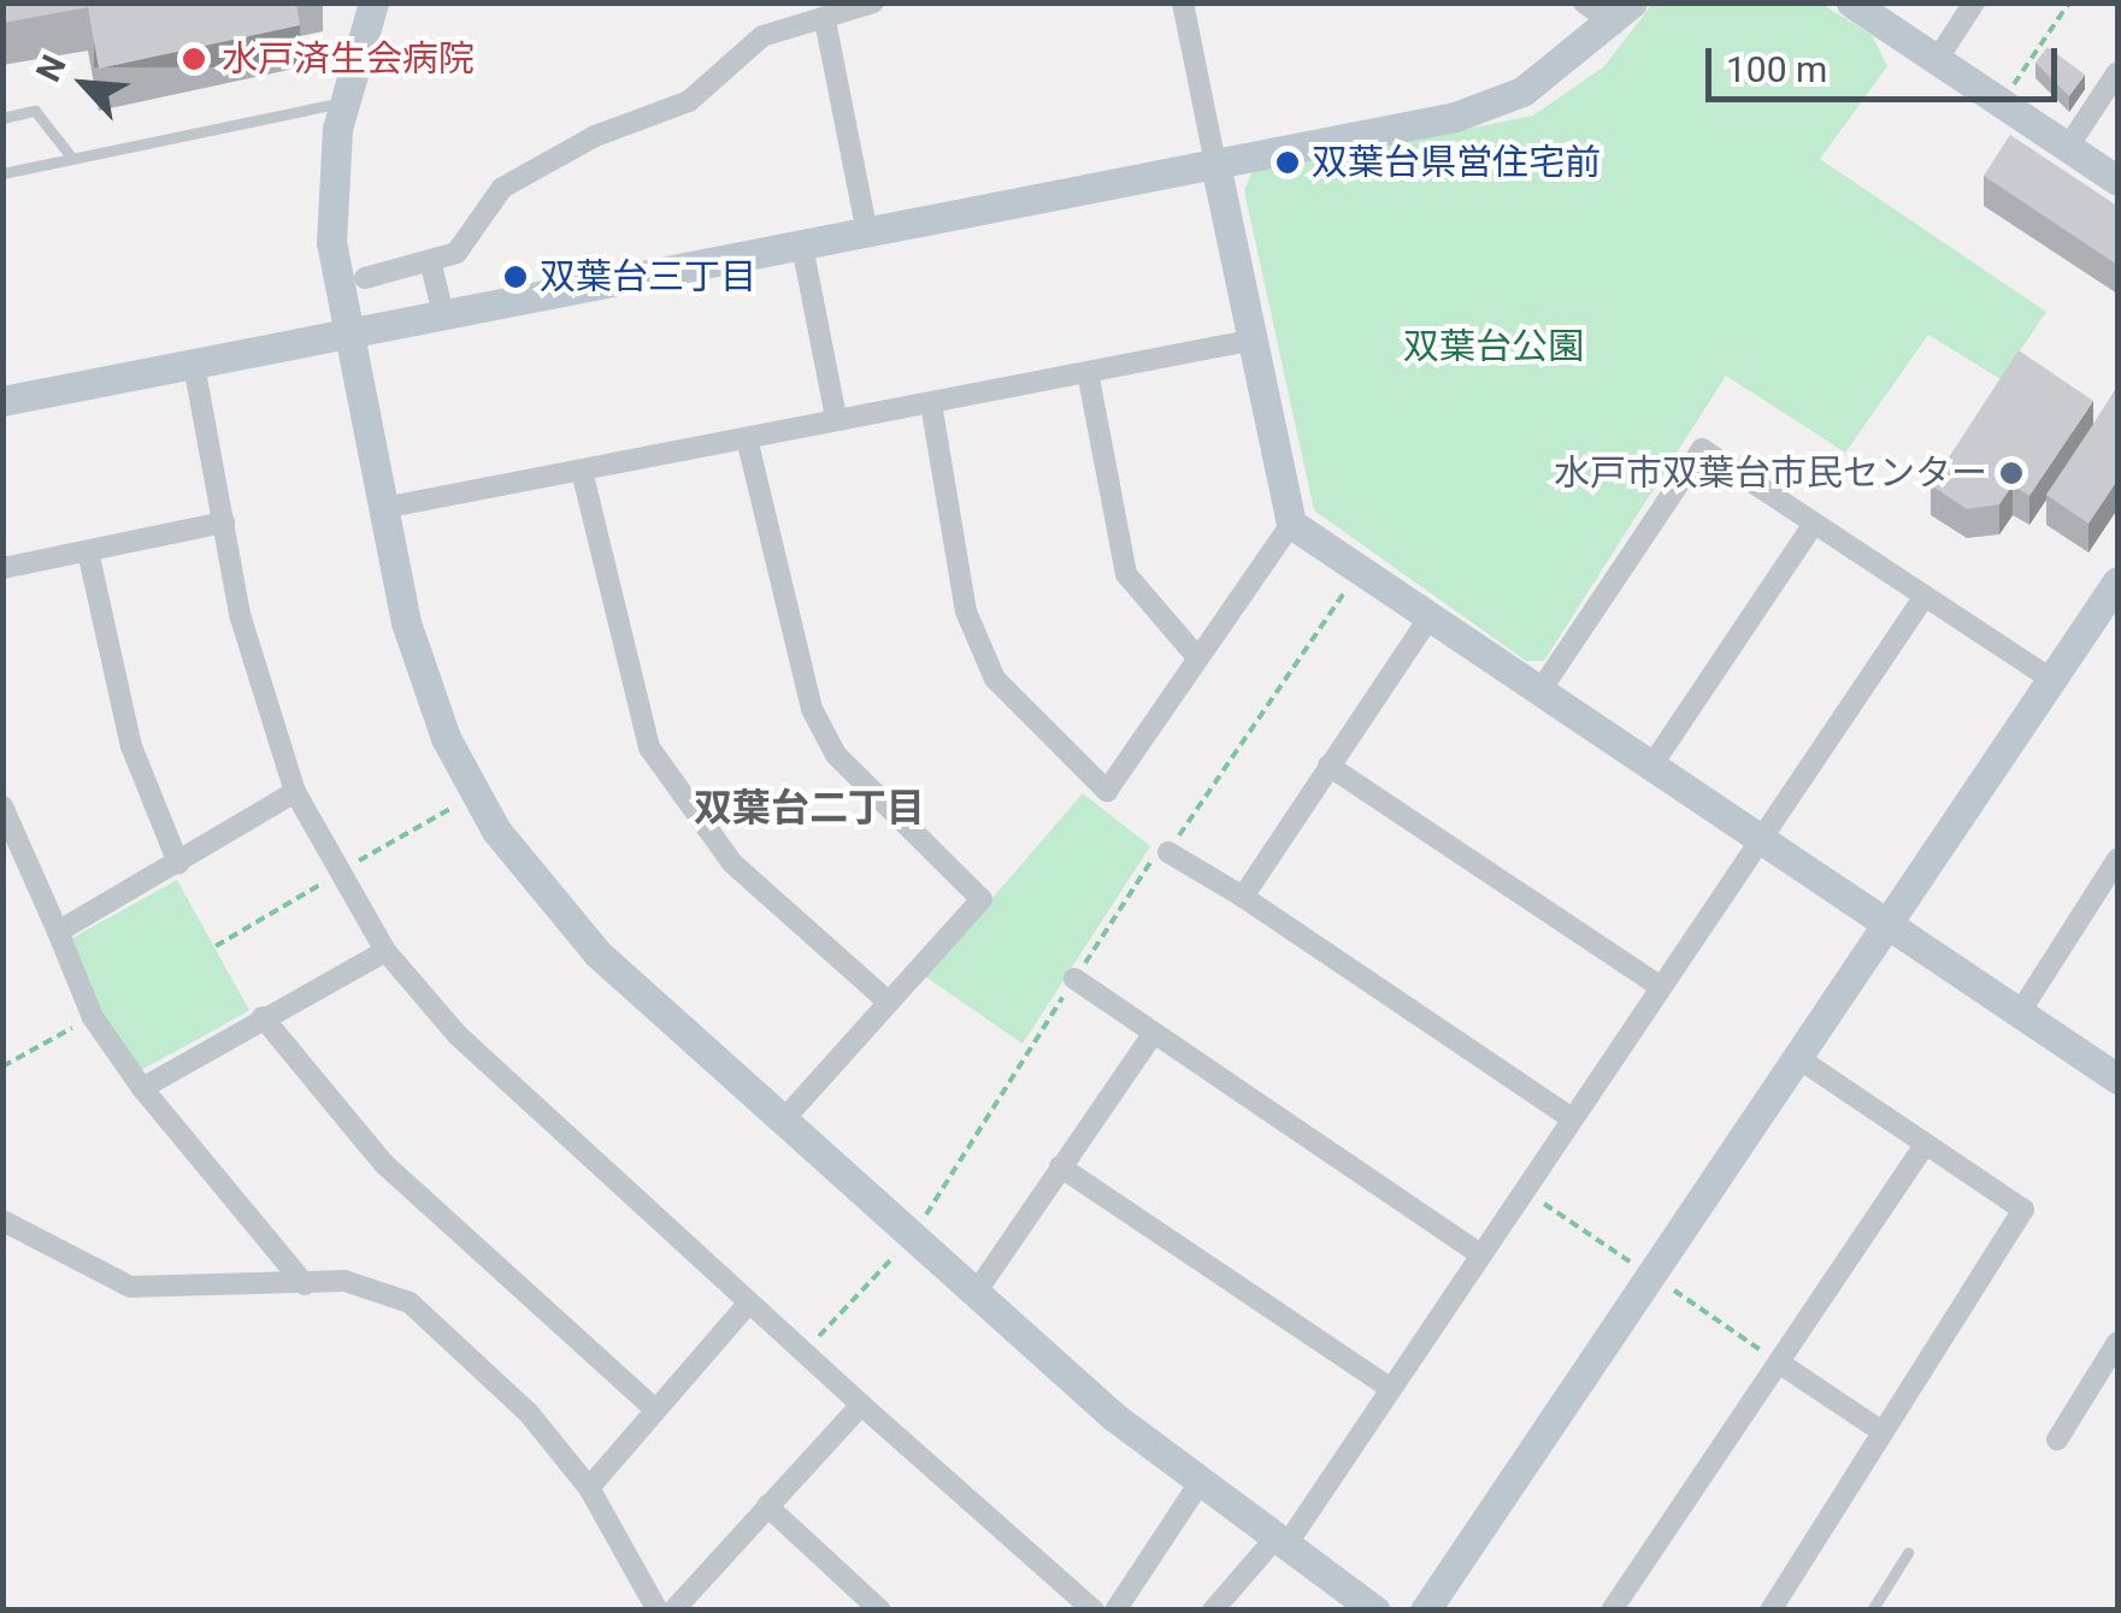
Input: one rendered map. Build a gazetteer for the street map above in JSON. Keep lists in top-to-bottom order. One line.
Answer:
{"districts":["双葉台二丁目"],"parks":["双葉台公園"],"places":["水戸済生会病院","双葉台県営住宅前","双葉台三丁目","水戸市双葉台市民センター"],"scale_bar":"100 m","north":"top left"}
